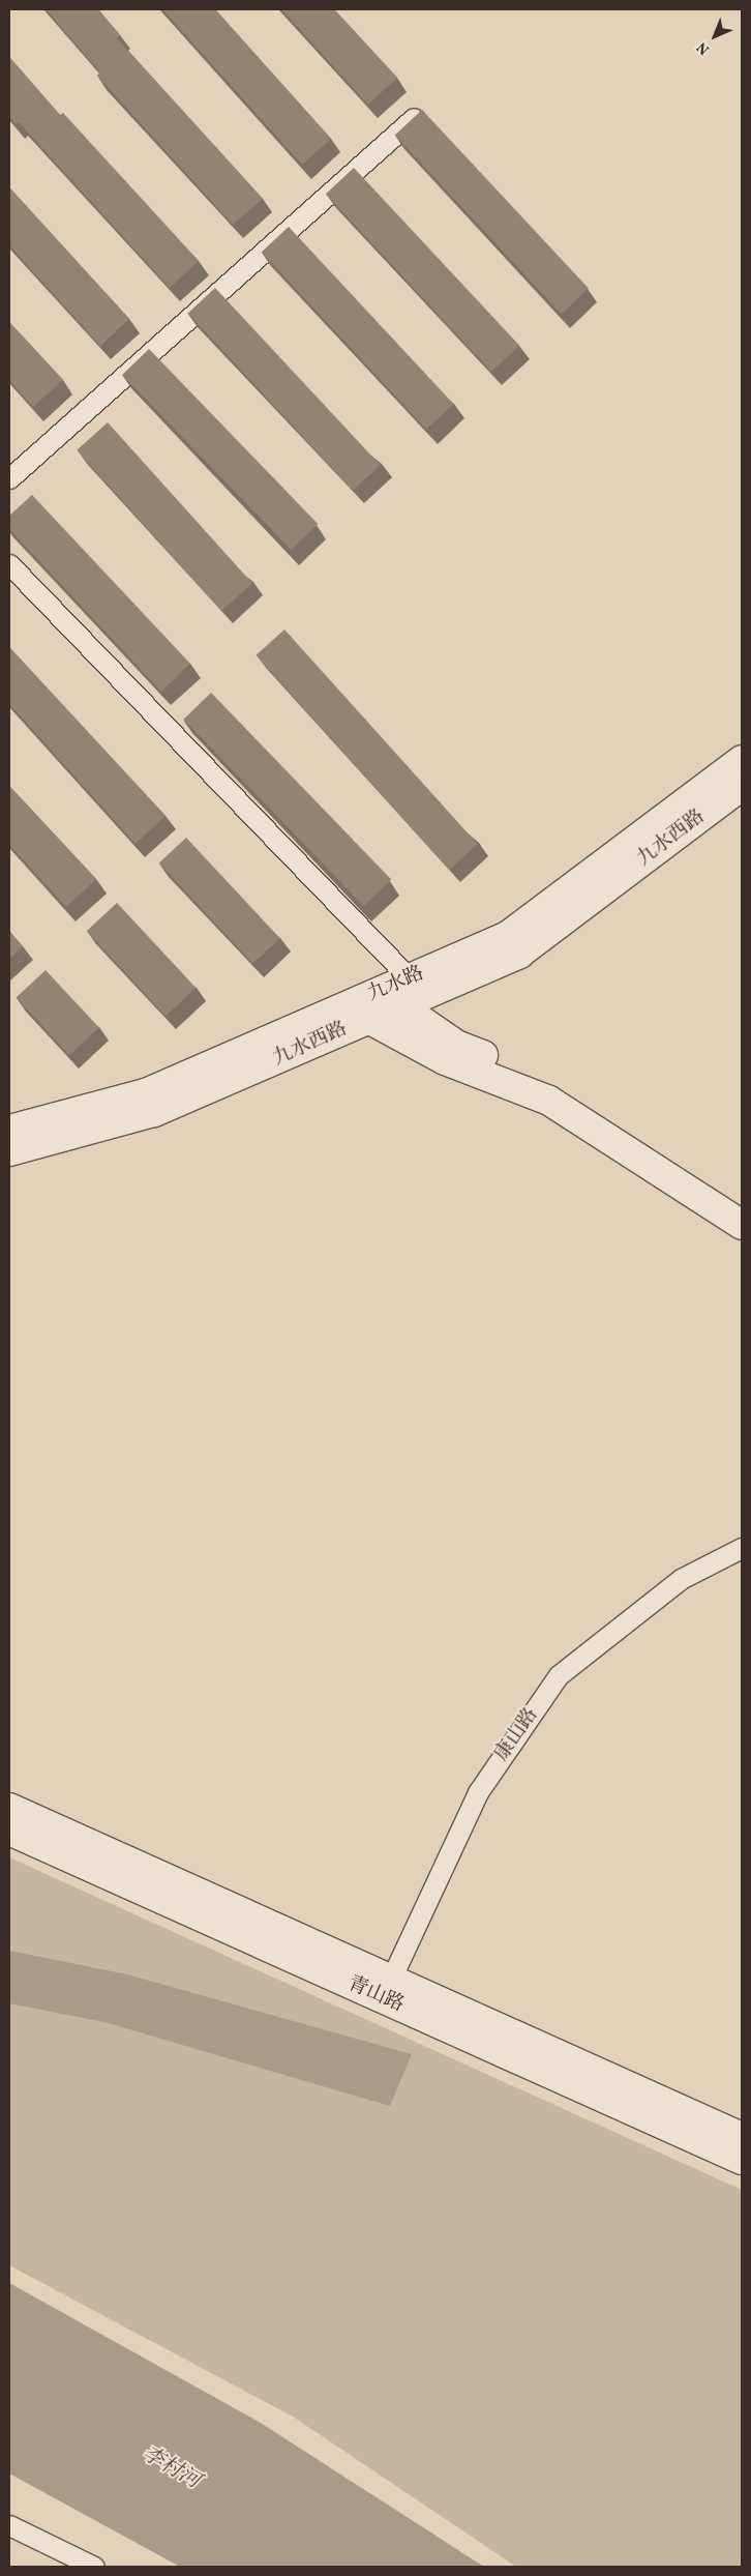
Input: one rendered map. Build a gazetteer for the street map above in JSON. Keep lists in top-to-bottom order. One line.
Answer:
{"streets":{"main road":["九水西路","九水路","青山路"],"street":["康山路"]},"crossings":[["九水西路","九水路"],["康山路","青山路"]],"water":["李村河"],"north":"bottom left"}
